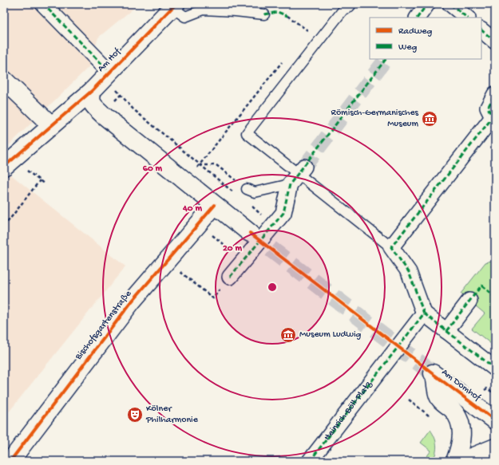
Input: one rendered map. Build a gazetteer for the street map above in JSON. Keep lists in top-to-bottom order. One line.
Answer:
{"streets":{"street":["Am Hof","Bischofsgartenstraße","Am Domhof","Heinrich-Böll-Platz"]},"places":{"museum":["Römisch-Germanisches Museum","Museum Ludwig"],"theatre":["Kölner Philharmonie"]},"legend":["Radweg","Weg"],"rings":["60 m","40 m","20 m"]}
